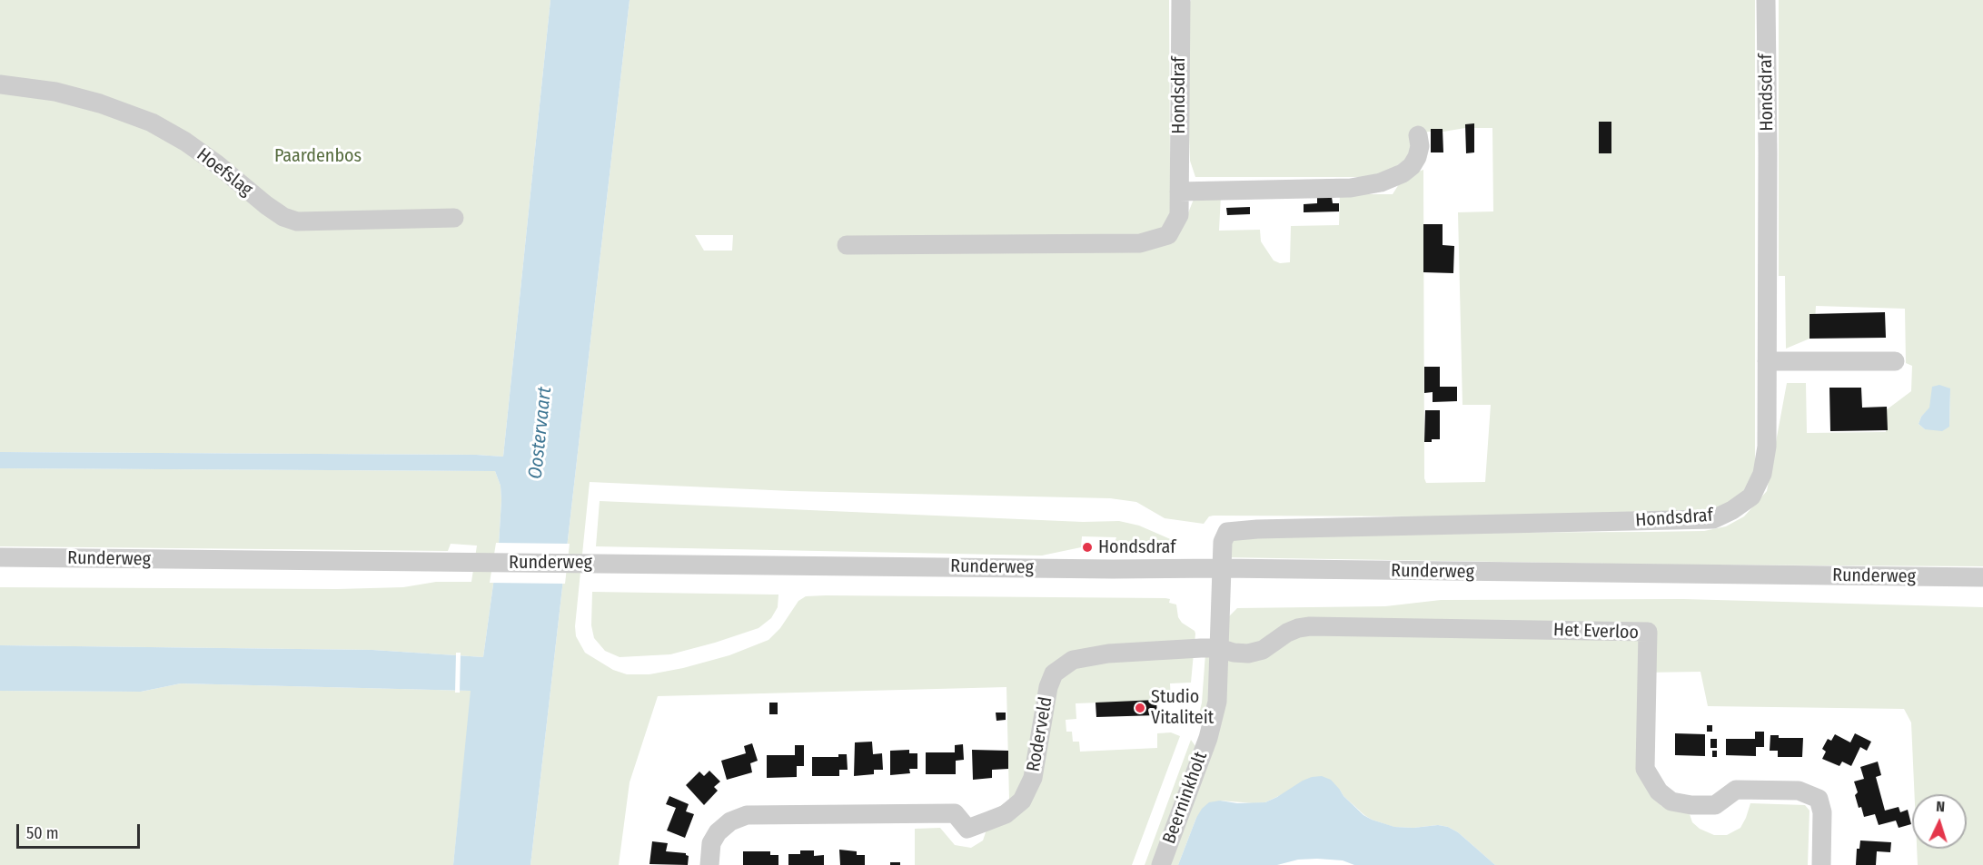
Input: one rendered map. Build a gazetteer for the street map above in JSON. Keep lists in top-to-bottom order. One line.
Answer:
{"streets":{"street":["Hondsdraf","Hoefslag","Runderweg","Het Everloo","Roderveld","Beerninkholt"]},"crossings":[["Hondsdraf","Runderweg"],["Hondsdraf","Beerninkholt"],["Runderweg","Beerninkholt"],["Het Everloo","Roderveld"],["Het Everloo","Beerninkholt"],["Roderveld","Beerninkholt"]],"water":["Oostervaart"],"parks":["Paardenbos"],"places":["Hondsdraf","Studio Vitaliteit"],"scale_bar":"50 m","north":"top"}
